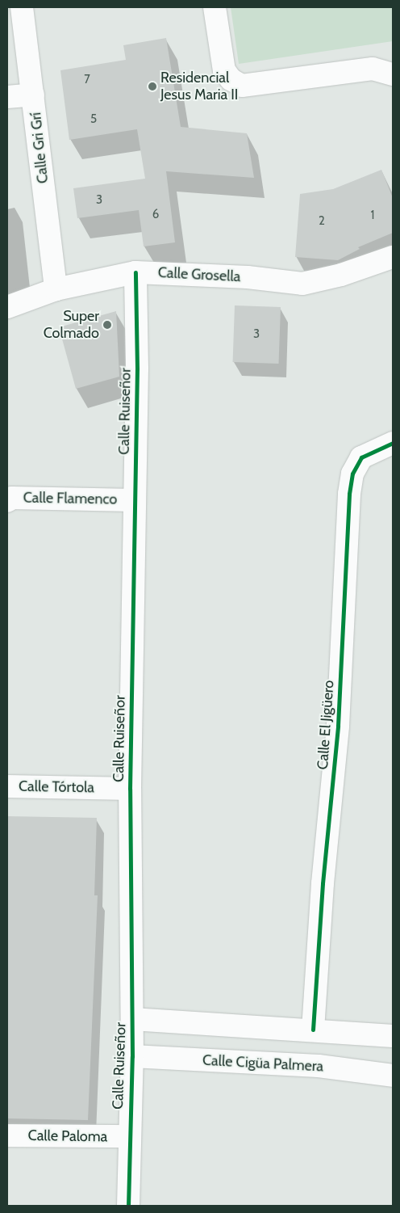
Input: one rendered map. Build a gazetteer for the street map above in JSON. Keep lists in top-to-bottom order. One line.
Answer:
{"streets":{"street":["Calle Gri Grí","Calle Grosella","Calle Ruiseñor","Calle Flamenco","Calle El Jigüero","Calle Tórtola","Calle Cigüa Palmera","Calle Paloma"]},"crossings":[["Calle Gri Grí","Calle Grosella"],["Calle Grosella","Calle Ruiseñor"],["Calle Ruiseñor","Calle Flamenco"],["Calle Ruiseñor","Calle Tórtola"],["Calle Ruiseñor","Calle Cigüa Palmera"],["Calle Ruiseñor","Calle Paloma"]],"places":["Residencial Jesus Maria II","Super Colmado"],"house_numbers":["7","5","3","6","1","2","3"]}
